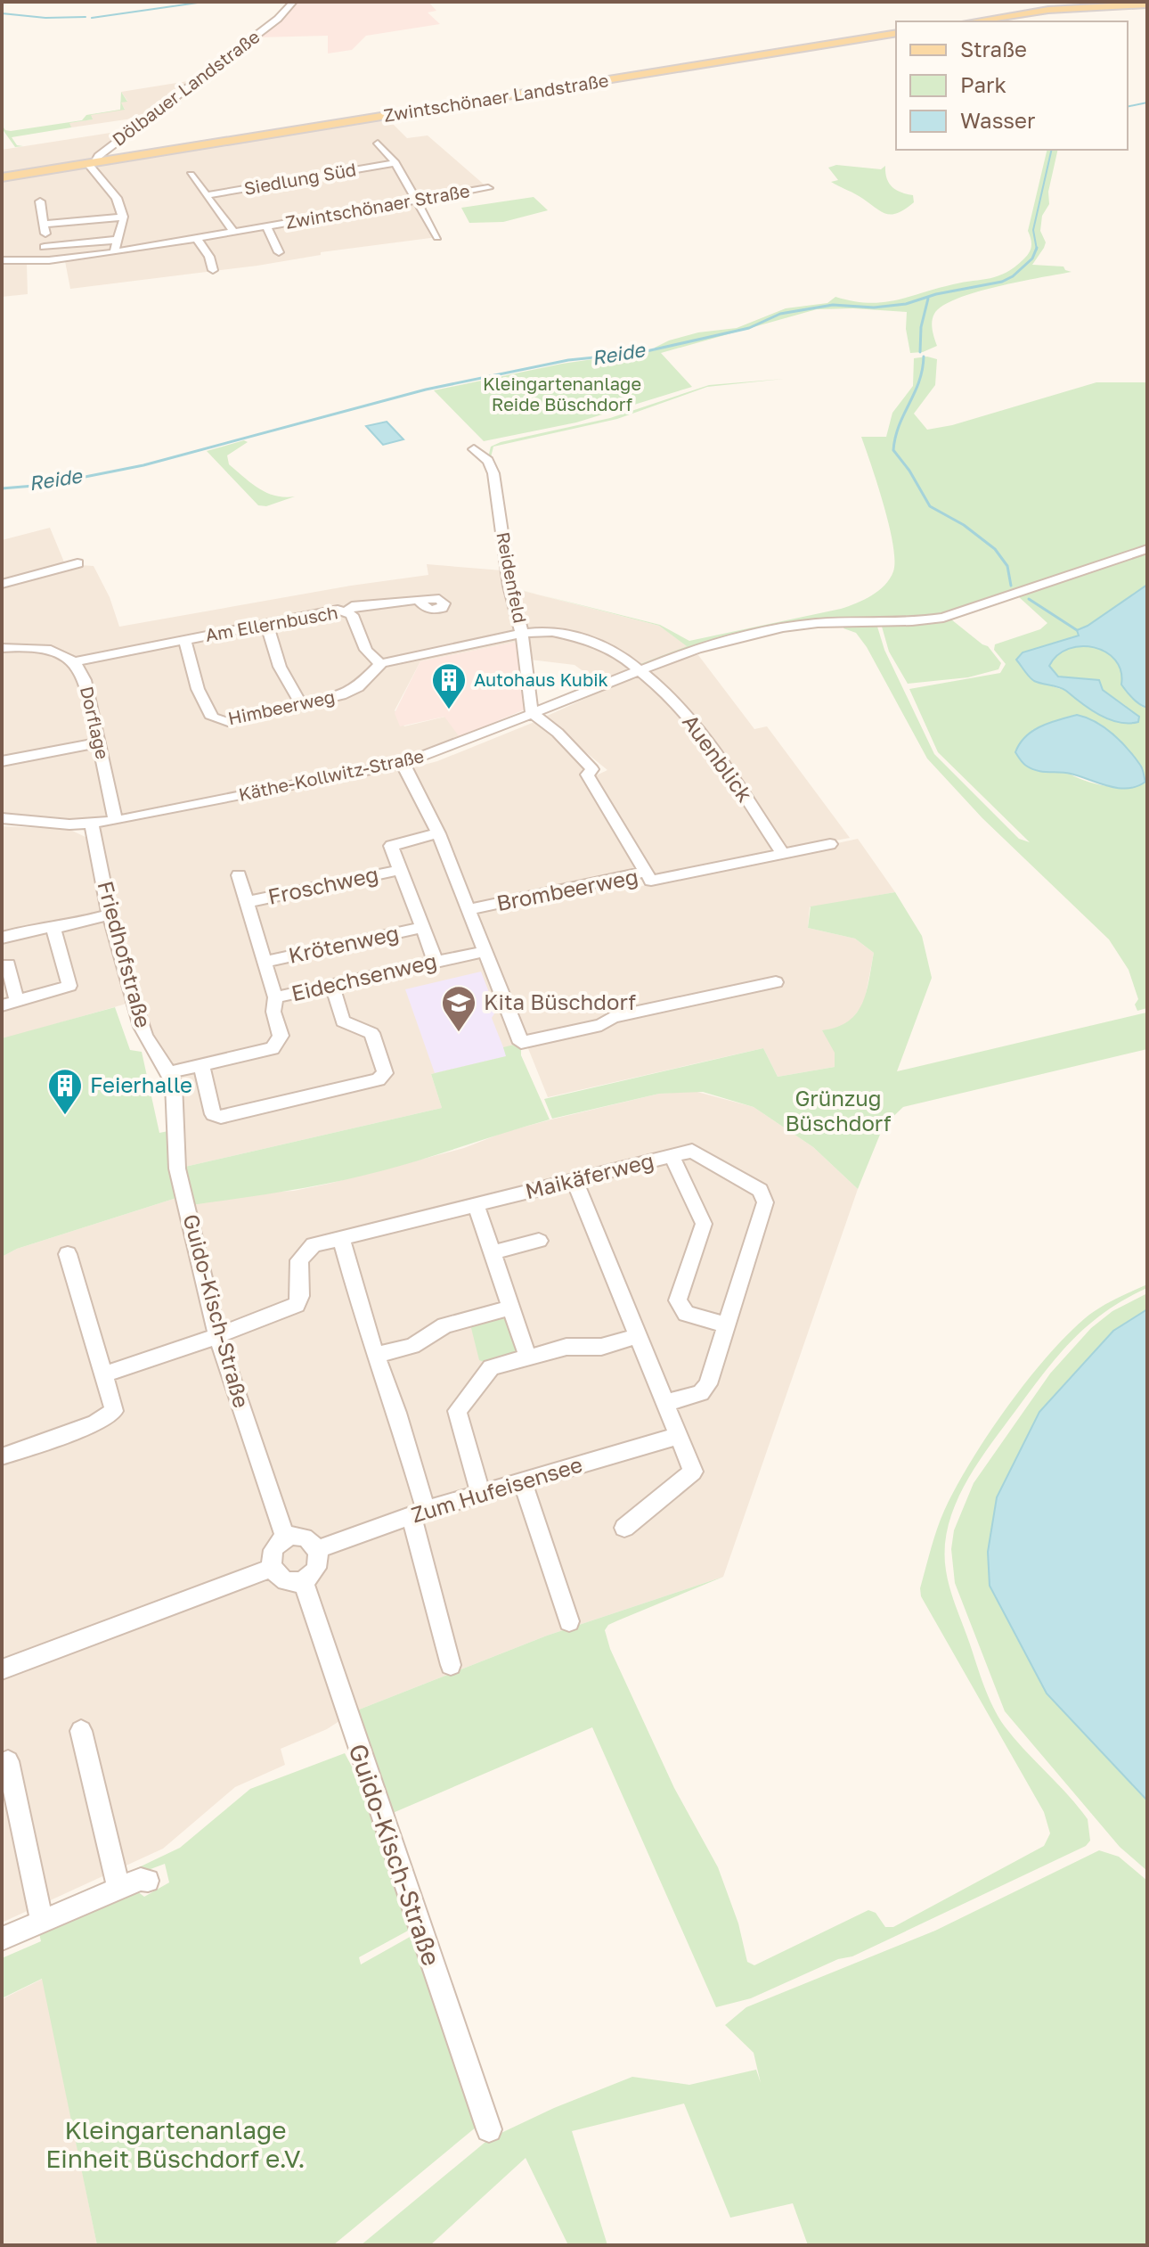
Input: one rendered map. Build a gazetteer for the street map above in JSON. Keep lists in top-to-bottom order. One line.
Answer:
{"streets":{"main road":["Zwintschönaer Landstraße"],"street":["Dölbauer Landstraße","Siedlung Süd","Zwintschönaer Straße","Reidenfeld","Am Ellernbusch","Himbeerweg","Dorflage","Auenblick","Käthe-Kollwitz-Straße","Froschweg","Brombeerweg","Krötenweg","Friedhofstraße","Eidechsenweg","Maikäferweg","Guido-Kisch-Straße","Zum Hufeisensee"]},"crossings":[["Dölbauer Landstraße","Zwintschönaer Landstraße"],["Siedlung Süd","Zwintschönaer Straße"],["Reidenfeld","Auenblick"],["Reidenfeld","Käthe-Kollwitz-Straße"],["Am Ellernbusch","Himbeerweg"],["Am Ellernbusch","Dorflage"],["Dorflage","Käthe-Kollwitz-Straße"],["Auenblick","Käthe-Kollwitz-Straße"],["Auenblick","Brombeerweg"],["Käthe-Kollwitz-Straße","Friedhofstraße"],["Froschweg","Krötenweg"],["Froschweg","Eidechsenweg"],["Friedhofstraße","Eidechsenweg"],["Friedhofstraße","Guido-Kisch-Straße"],["Maikäferweg","Guido-Kisch-Straße"],["Guido-Kisch-Straße","Zum Hufeisensee"]],"water":["Reide"],"parks":["Kleingartenanlage Reide Büschdorf","Grünzug Büschdorf","Kleingartenanlage Einheit Büschdorf e.V."],"places":{"building":["Autohaus Kubik","Feierhalle"],"school or university":["Kita Büschdorf"]},"legend":["Straße","Park","Wasser"]}
